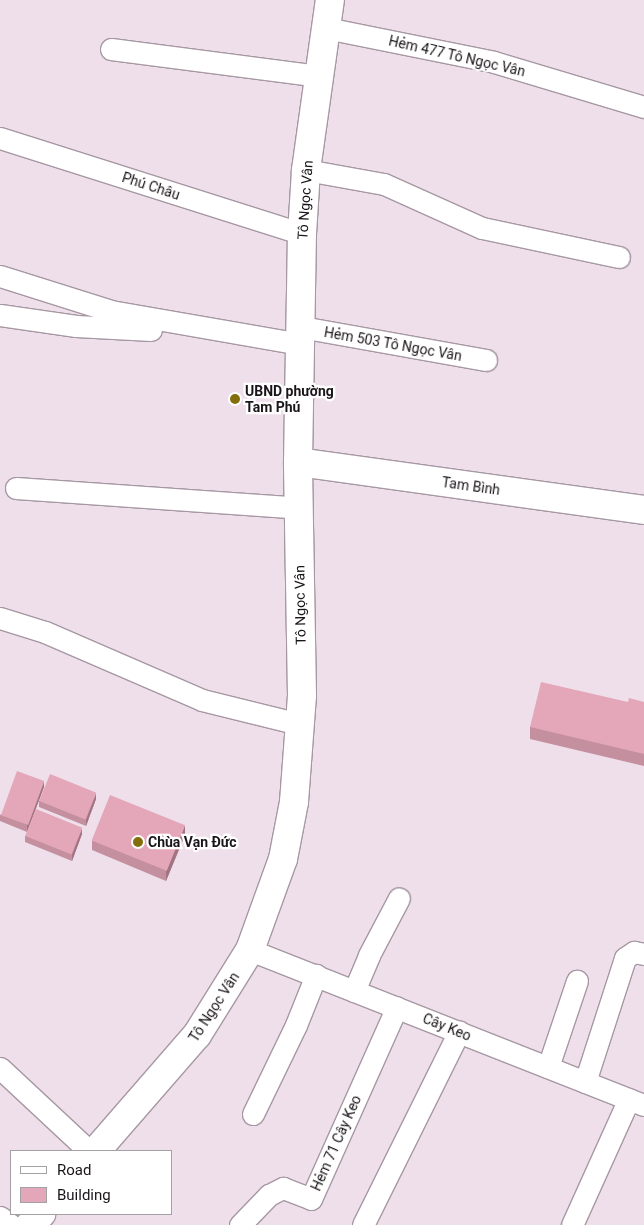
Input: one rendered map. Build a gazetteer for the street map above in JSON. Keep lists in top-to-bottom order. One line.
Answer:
{"streets":{"main road":["Tô Ngọc Vân","Tam Bình"],"street":["Hẻm 477 Tô Ngọc Vân","Phú Châu","Hẻm 503 Tô Ngọc Vân","Cây Keo","Hẻm 71 Cây Keo"]},"crossings":[["Hẻm 477 Tô Ngọc Vân","Tô Ngọc Vân"],["Phú Châu","Tô Ngọc Vân"],["Tô Ngọc Vân","Hẻm 503 Tô Ngọc Vân"],["Tô Ngọc Vân","Tam Bình"],["Tô Ngọc Vân","Cây Keo"],["Cây Keo","Hẻm 71 Cây Keo"]],"places":["UBND phường Tam Phú","Chùa Vạn Đức"],"legend":["Road","Building"]}
